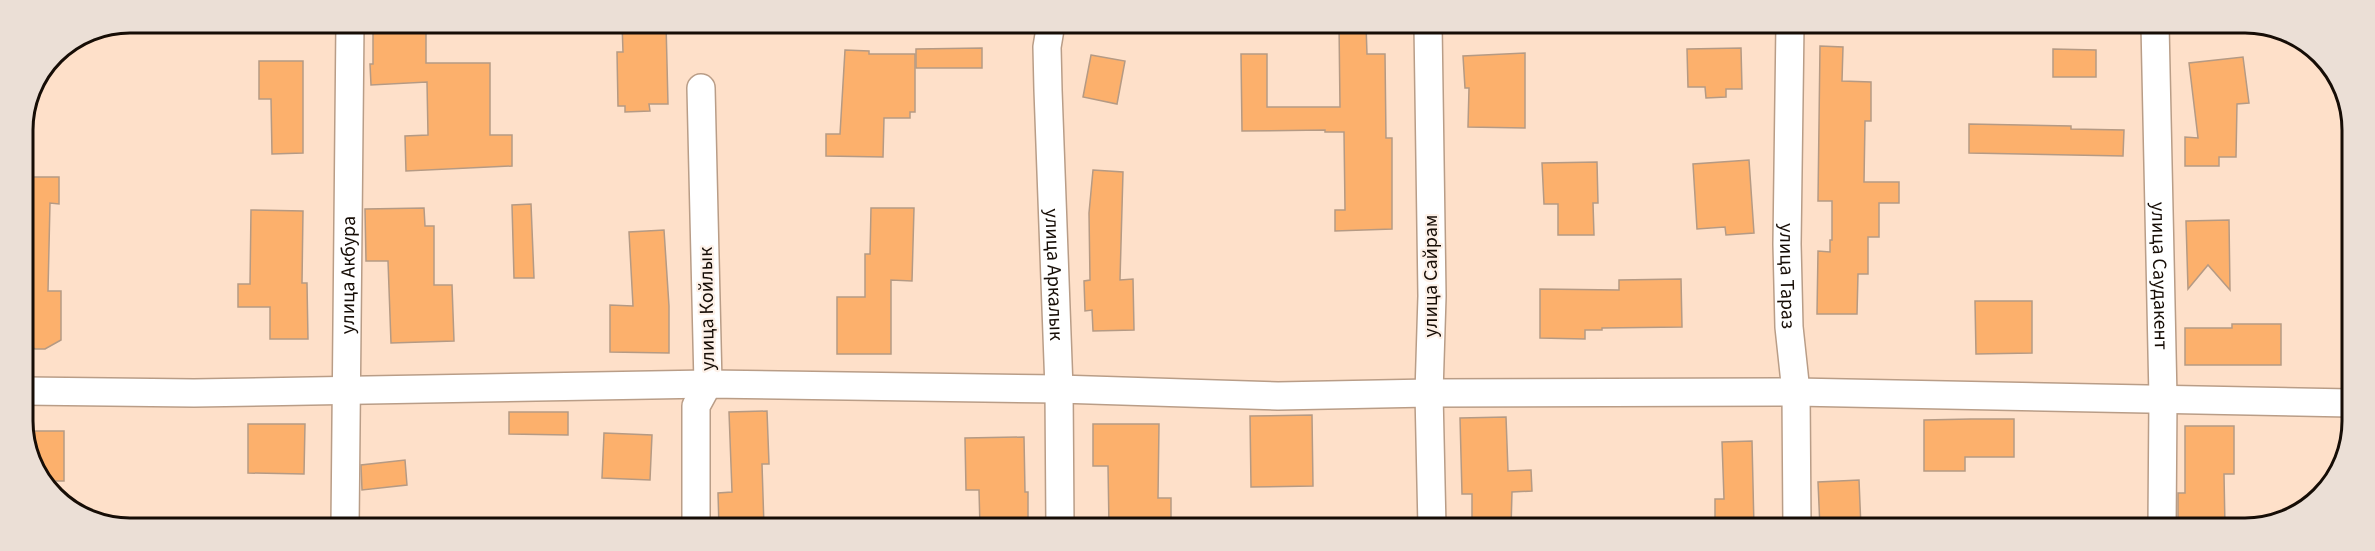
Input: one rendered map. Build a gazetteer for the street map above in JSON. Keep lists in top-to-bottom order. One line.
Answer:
{"streets":{"street":["улица Акбура","улица Аркалык","улица Сайрам","улица Тараз","улица Саудакент","улица Койлык"]}}
